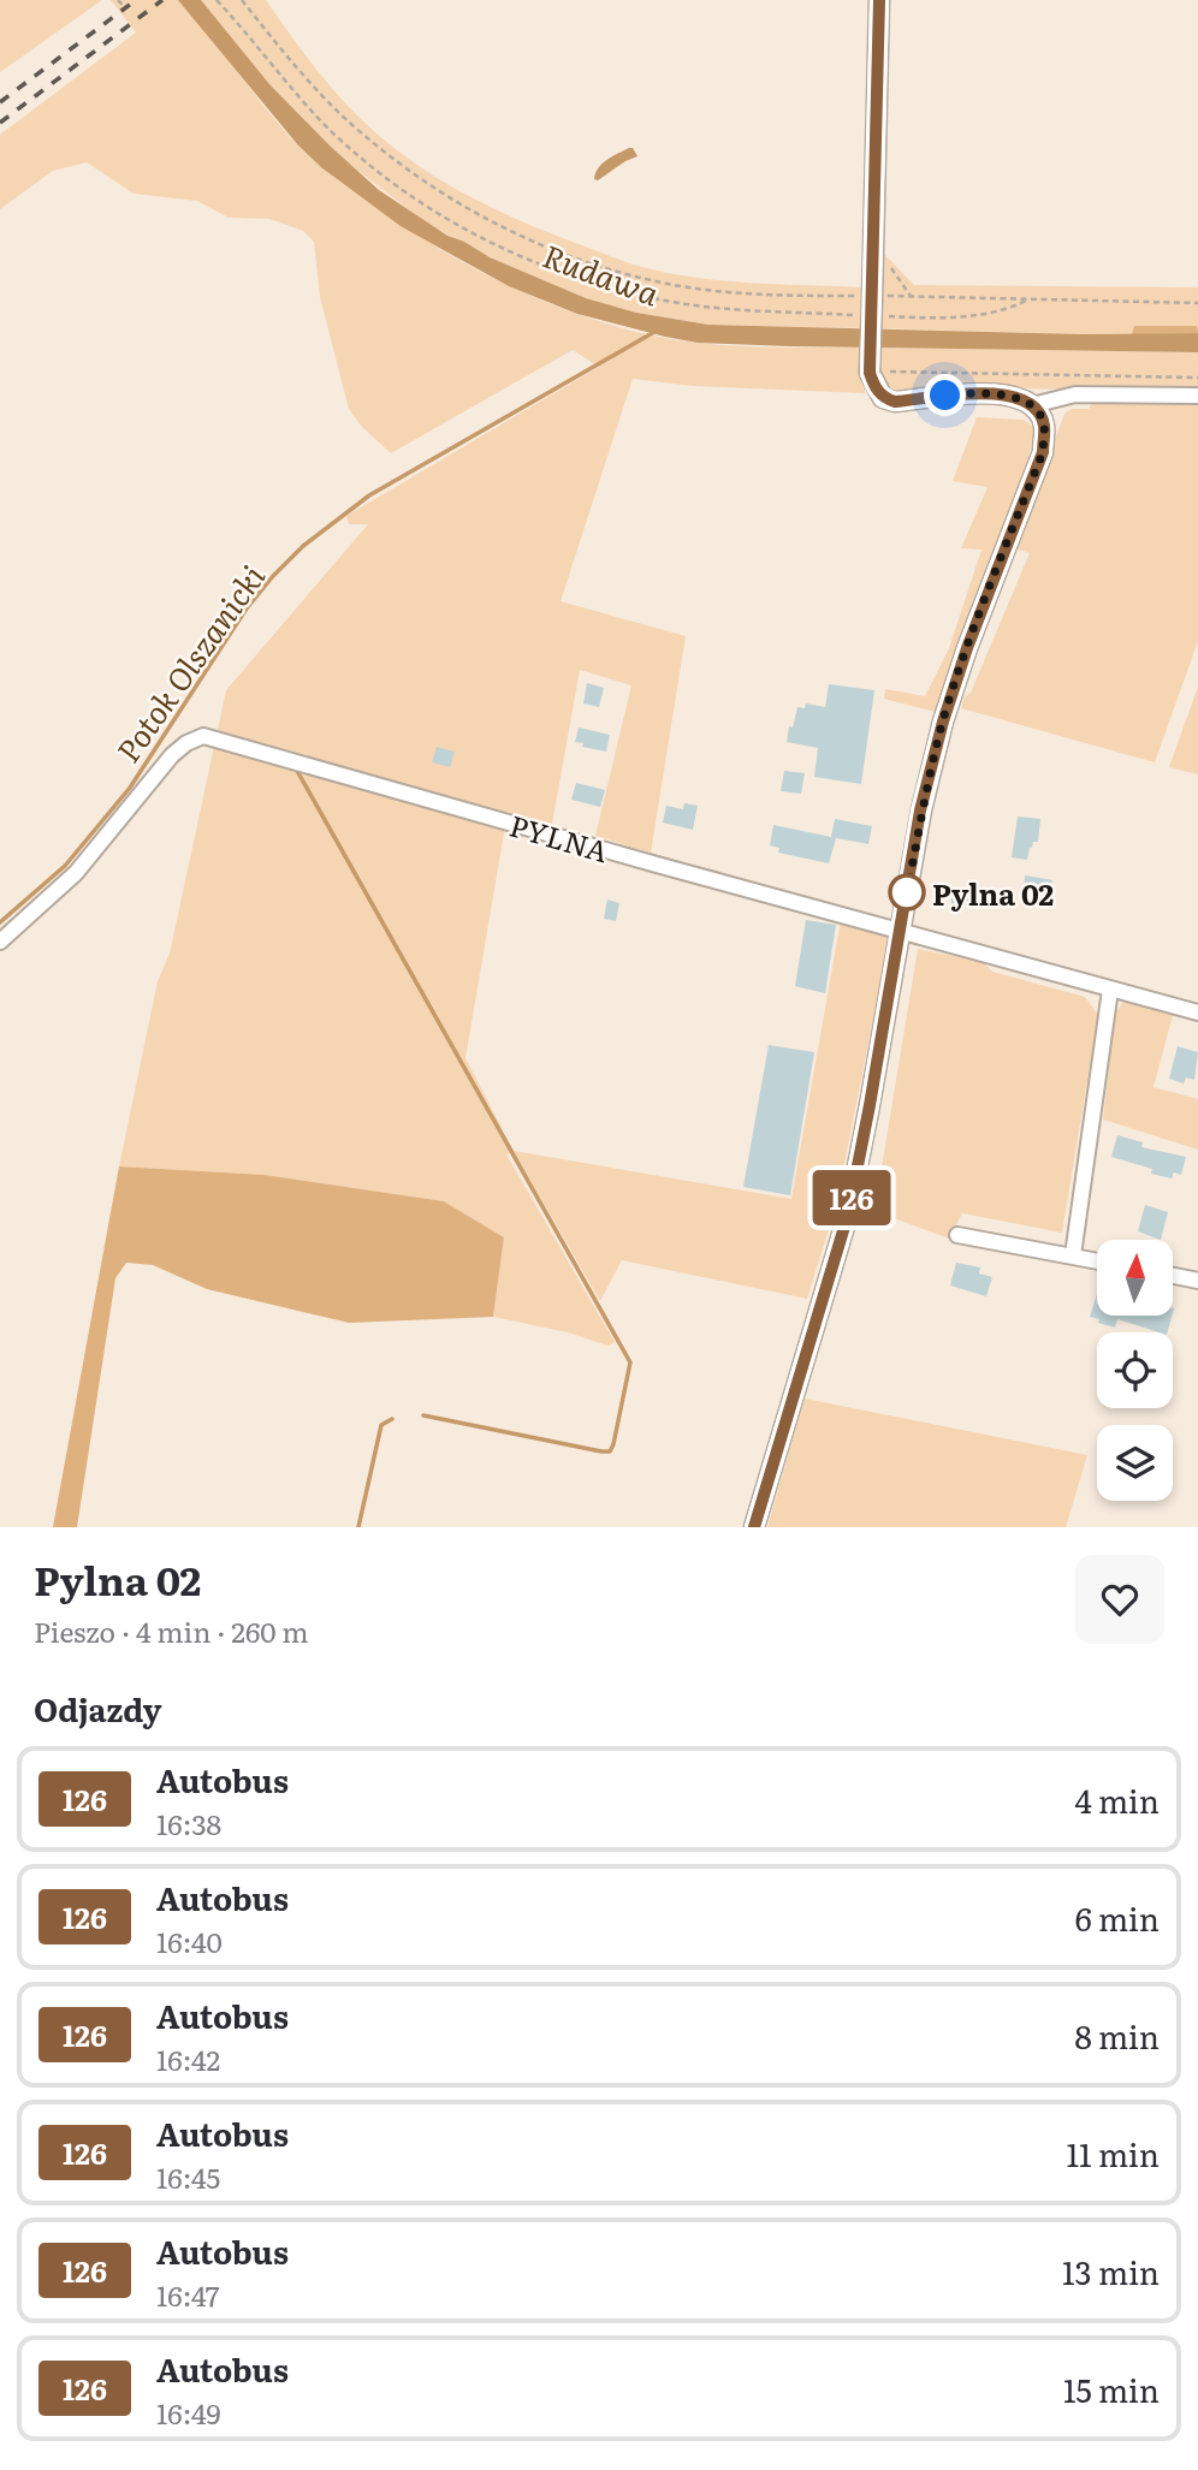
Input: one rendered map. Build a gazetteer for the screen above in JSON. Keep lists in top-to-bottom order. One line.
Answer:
{"streets":{"street":["PYLNA"]},"water":["Rudawa","Potok Olszanicki"],"places":["Pylna 02"],"lines":["bus line 126"],"north":"top","page":{"on_map":"126","heading":[["Pylna 02","Pieszo · 4 min · 260 m"],"Odjazdy"],"list":[{"mark":"126","name":"Autobus","note":"16:38","value":"4 min"},{"mark":"126","name":"Autobus","note":"16:40","value":"6 min"},{"mark":"126","name":"Autobus","note":"16:42","value":"8 min"},{"mark":"126","name":"Autobus","note":"16:45","value":"11 min"},{"mark":"126","name":"Autobus","note":"16:47","value":"13 min"},{"mark":"126","name":"Autobus","note":"16:49","value":"15 min"}]}}
